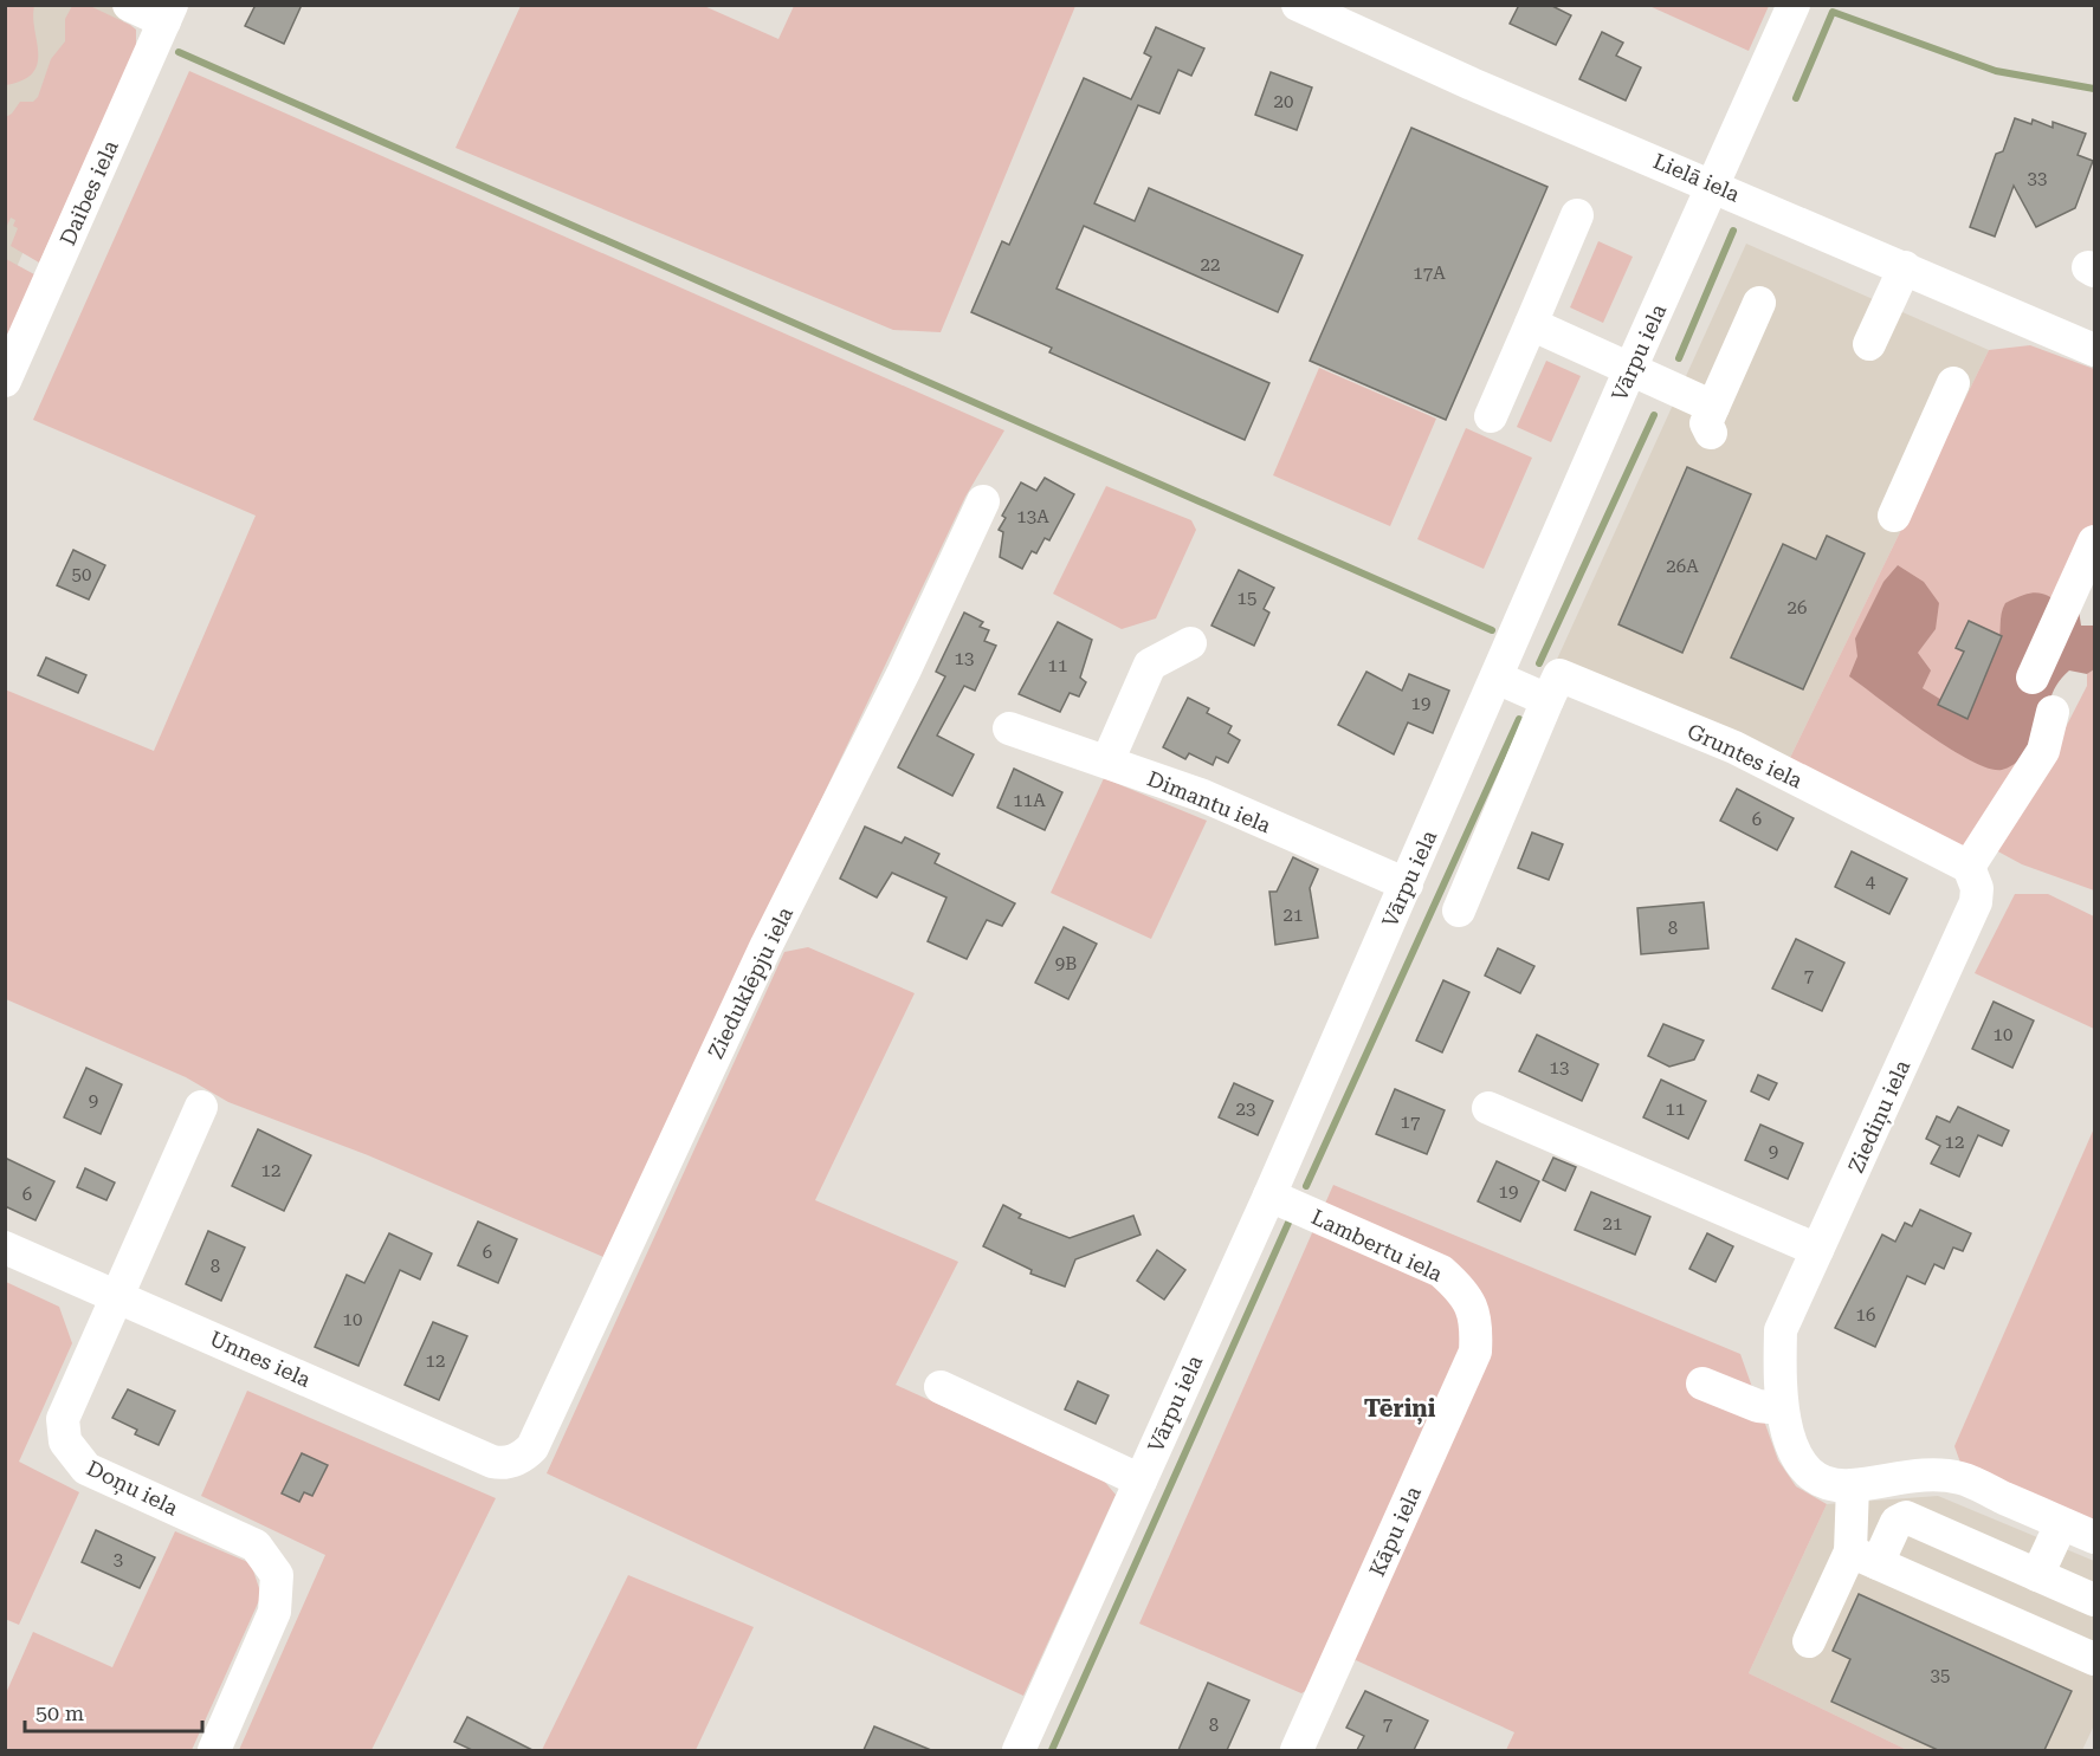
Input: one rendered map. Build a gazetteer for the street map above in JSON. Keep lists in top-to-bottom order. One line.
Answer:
{"streets":{"street":["Lielā iela","Daibes iela","Vārpu iela","Gruntes iela","Dimantu iela","Zieduklēpju iela","Ziediņu iela","Lambertu iela","Unnes iela","Doņu iela","Kāpu iela"]},"crossings":[["Lielā iela","Vārpu iela"],["Vārpu iela","Dimantu iela"],["Vārpu iela","Lambertu iela"],["Gruntes iela","Ziediņu iela"],["Zieduklēpju iela","Unnes iela"],["Lambertu iela","Kāpu iela"],["Unnes iela","Doņu iela"]],"districts":["Tēriņi"],"house_numbers":["20","33","22","17A","13A","26A","50","15","26","13","11","19","11A","6","4","21","8","9B","7","10","13","9","23","11","17","12","9","12","19","6","21","6","8","16","10","12","3","35","7","8"],"scale_bar":"50 m"}
